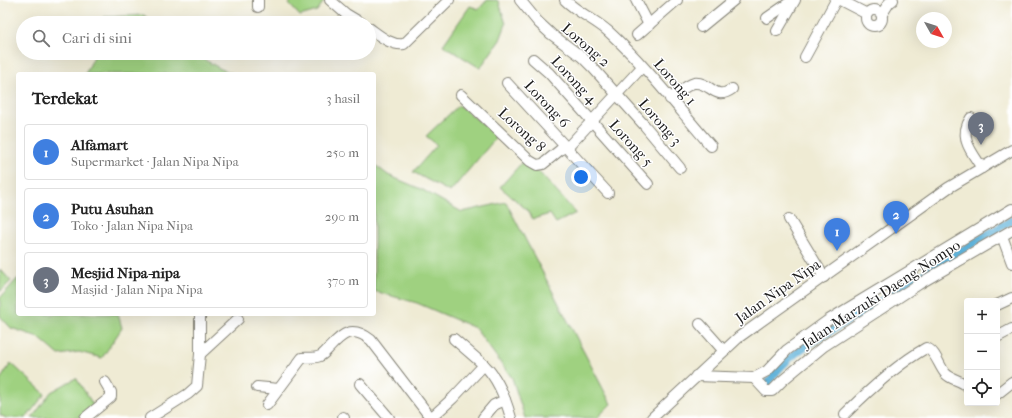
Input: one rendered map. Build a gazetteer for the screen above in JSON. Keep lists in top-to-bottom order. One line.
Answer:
{"streets":{"street":["Lorong 2","Lorong 4","Lorong 1","Lorong 6","Lorong 3","Lorong 8","Lorong 5","Jalan Nipa Nipa","Jalan Marzuki Daeng Nompo"]},"crossings":[["Lorong 2","Lorong 3"],["Lorong 4","Lorong 5"],["Lorong 6","Lorong 8"]],"north":"bottom right","page":{"search":"Cari di sini","heading":["Terdekat","3 hasil"],"pins":["3","2","1"],"list":[{"mark":"1","name":"Alfamart","note":"Supermarket · Jalan Nipa Nipa","value":"250 m"},{"mark":"2","name":"Putu Asuhan","note":"Toko · Jalan Nipa Nipa","value":"290 m"},{"mark":"3","name":"Mesjid Nipa-nipa","note":"Masjid · Jalan Nipa Nipa","value":"370 m"}],"map_buttons":["+","−"]}}
